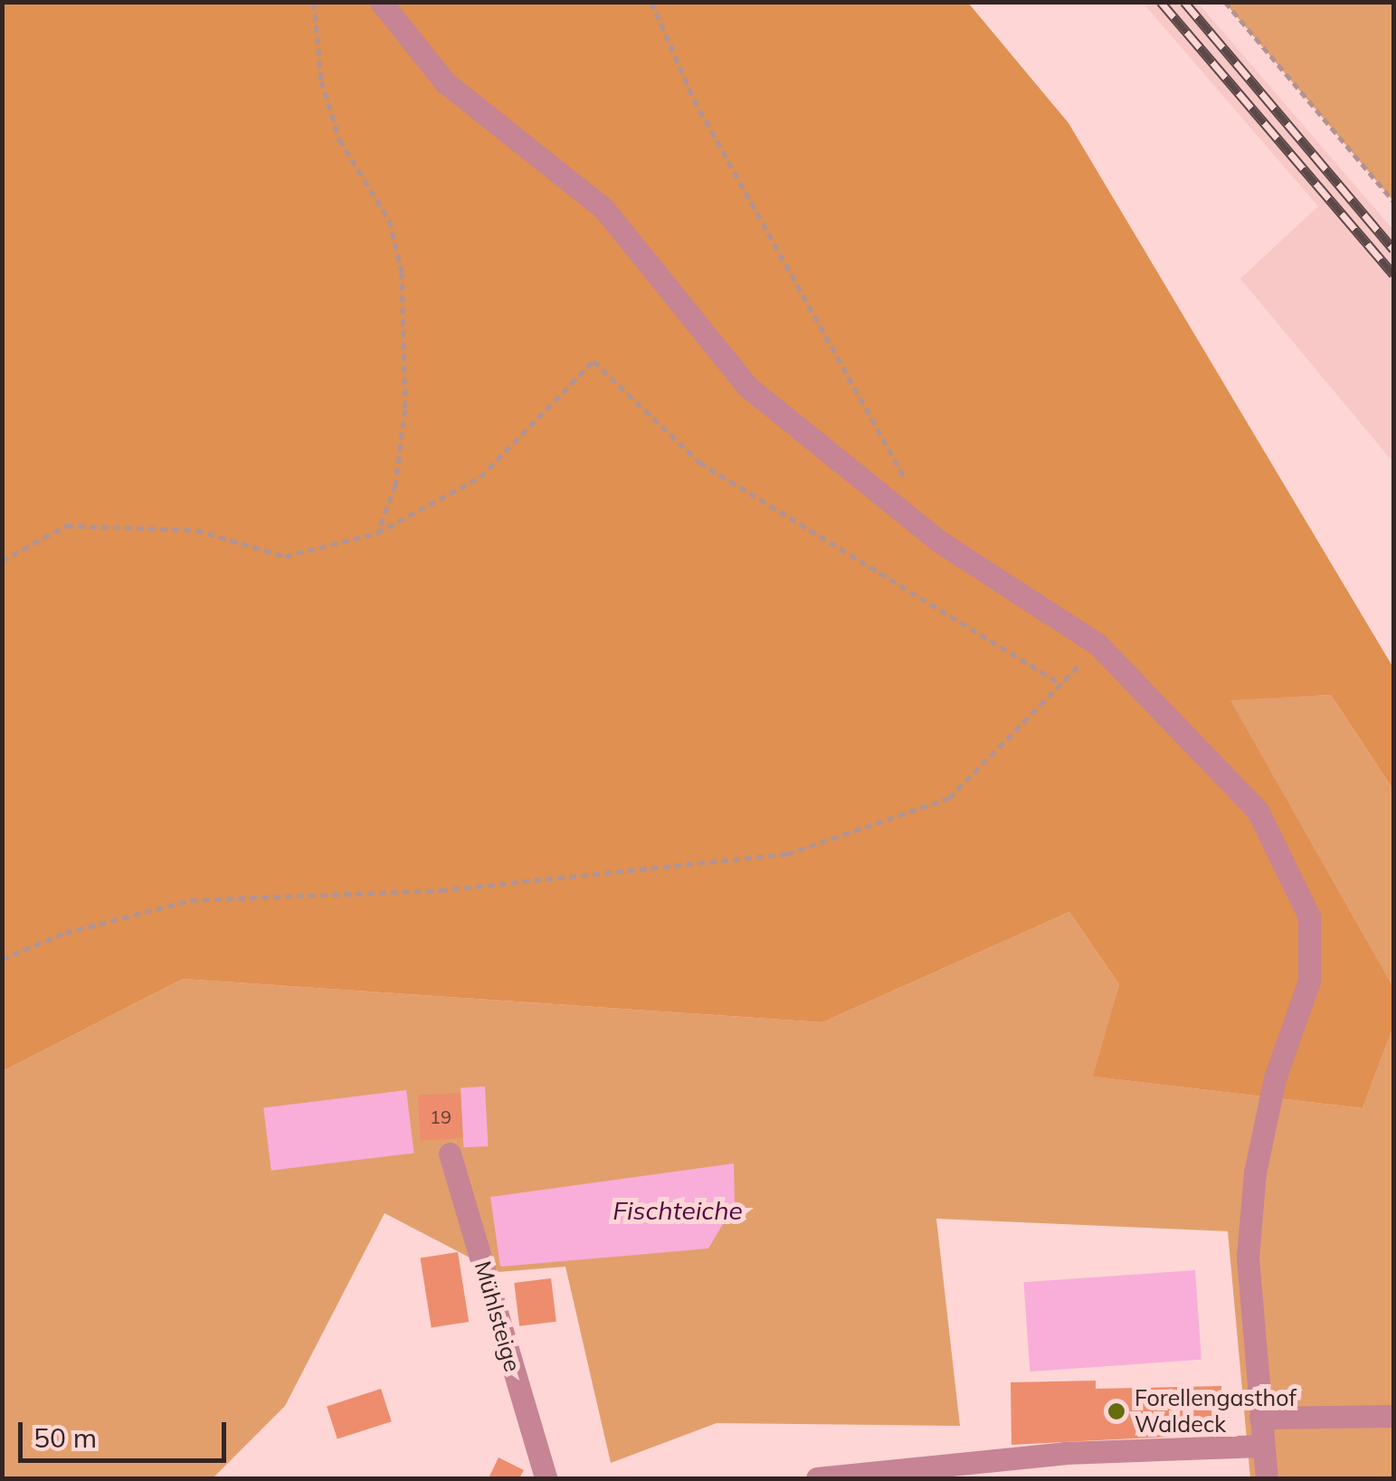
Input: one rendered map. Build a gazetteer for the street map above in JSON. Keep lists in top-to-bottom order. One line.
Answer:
{"streets":{"street":["Mühlsteige"]},"water":["Fischteiche"],"places":["Forellengasthof Waldeck"],"house_numbers":["19"],"scale_bar":"50 m"}
